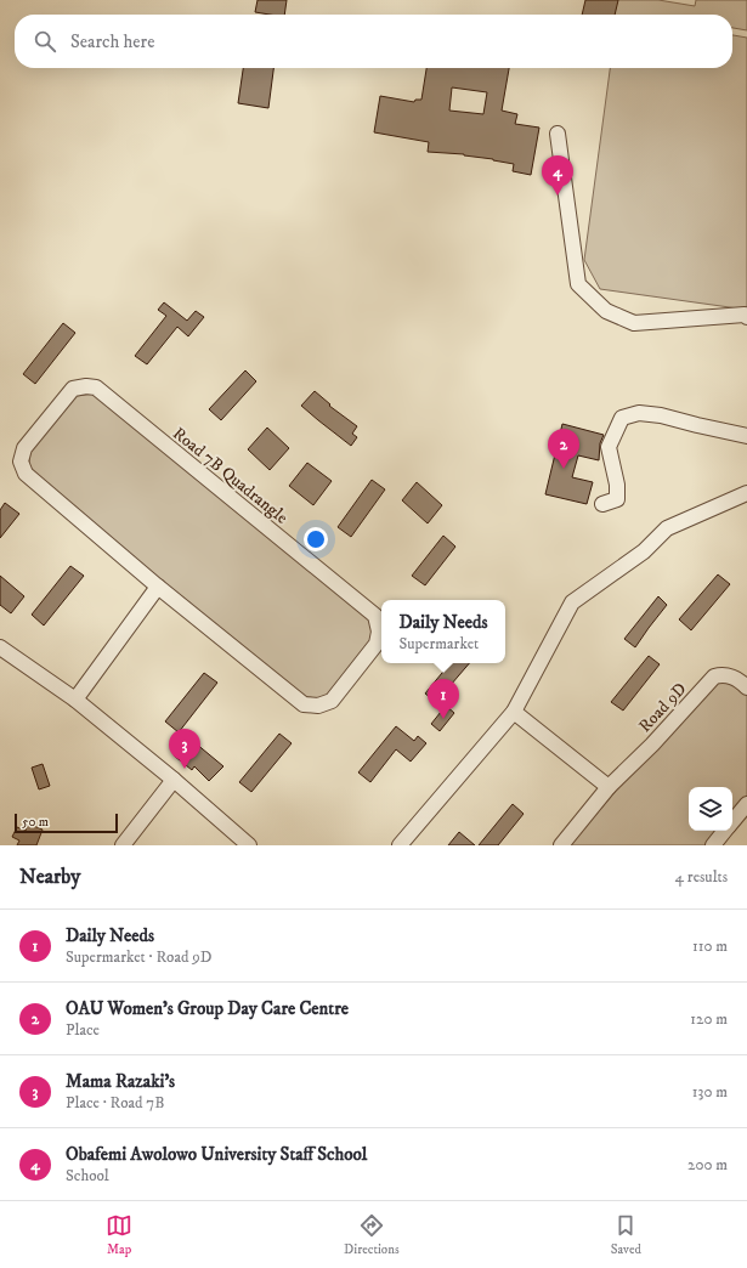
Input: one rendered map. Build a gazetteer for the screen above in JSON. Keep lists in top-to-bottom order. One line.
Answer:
{"streets":{"street":["Road 7B Quadrangle","Road 9D"]},"scale_bar":"50 m","page":{"search":"Search here","pins":["4","2","1","3"],"popup":["Daily Needs","Supermarket"],"scale":"50 m","heading":["Nearby","4 results"],"list":[{"mark":"1","name":"Daily Needs","note":"Supermarket · Road 9D","value":"110 m"},{"mark":"2","name":"OAU Women's Group Day Care Centre","note":"Place","value":"120 m"},{"mark":"3","name":"Mama Razaki's","note":"Place · Road 7B","value":"130 m"},{"mark":"4","name":"Obafemi Awolowo University Staff School","note":"School","value":"200 m"}],"nav":["Map","Directions","Saved"]}}
